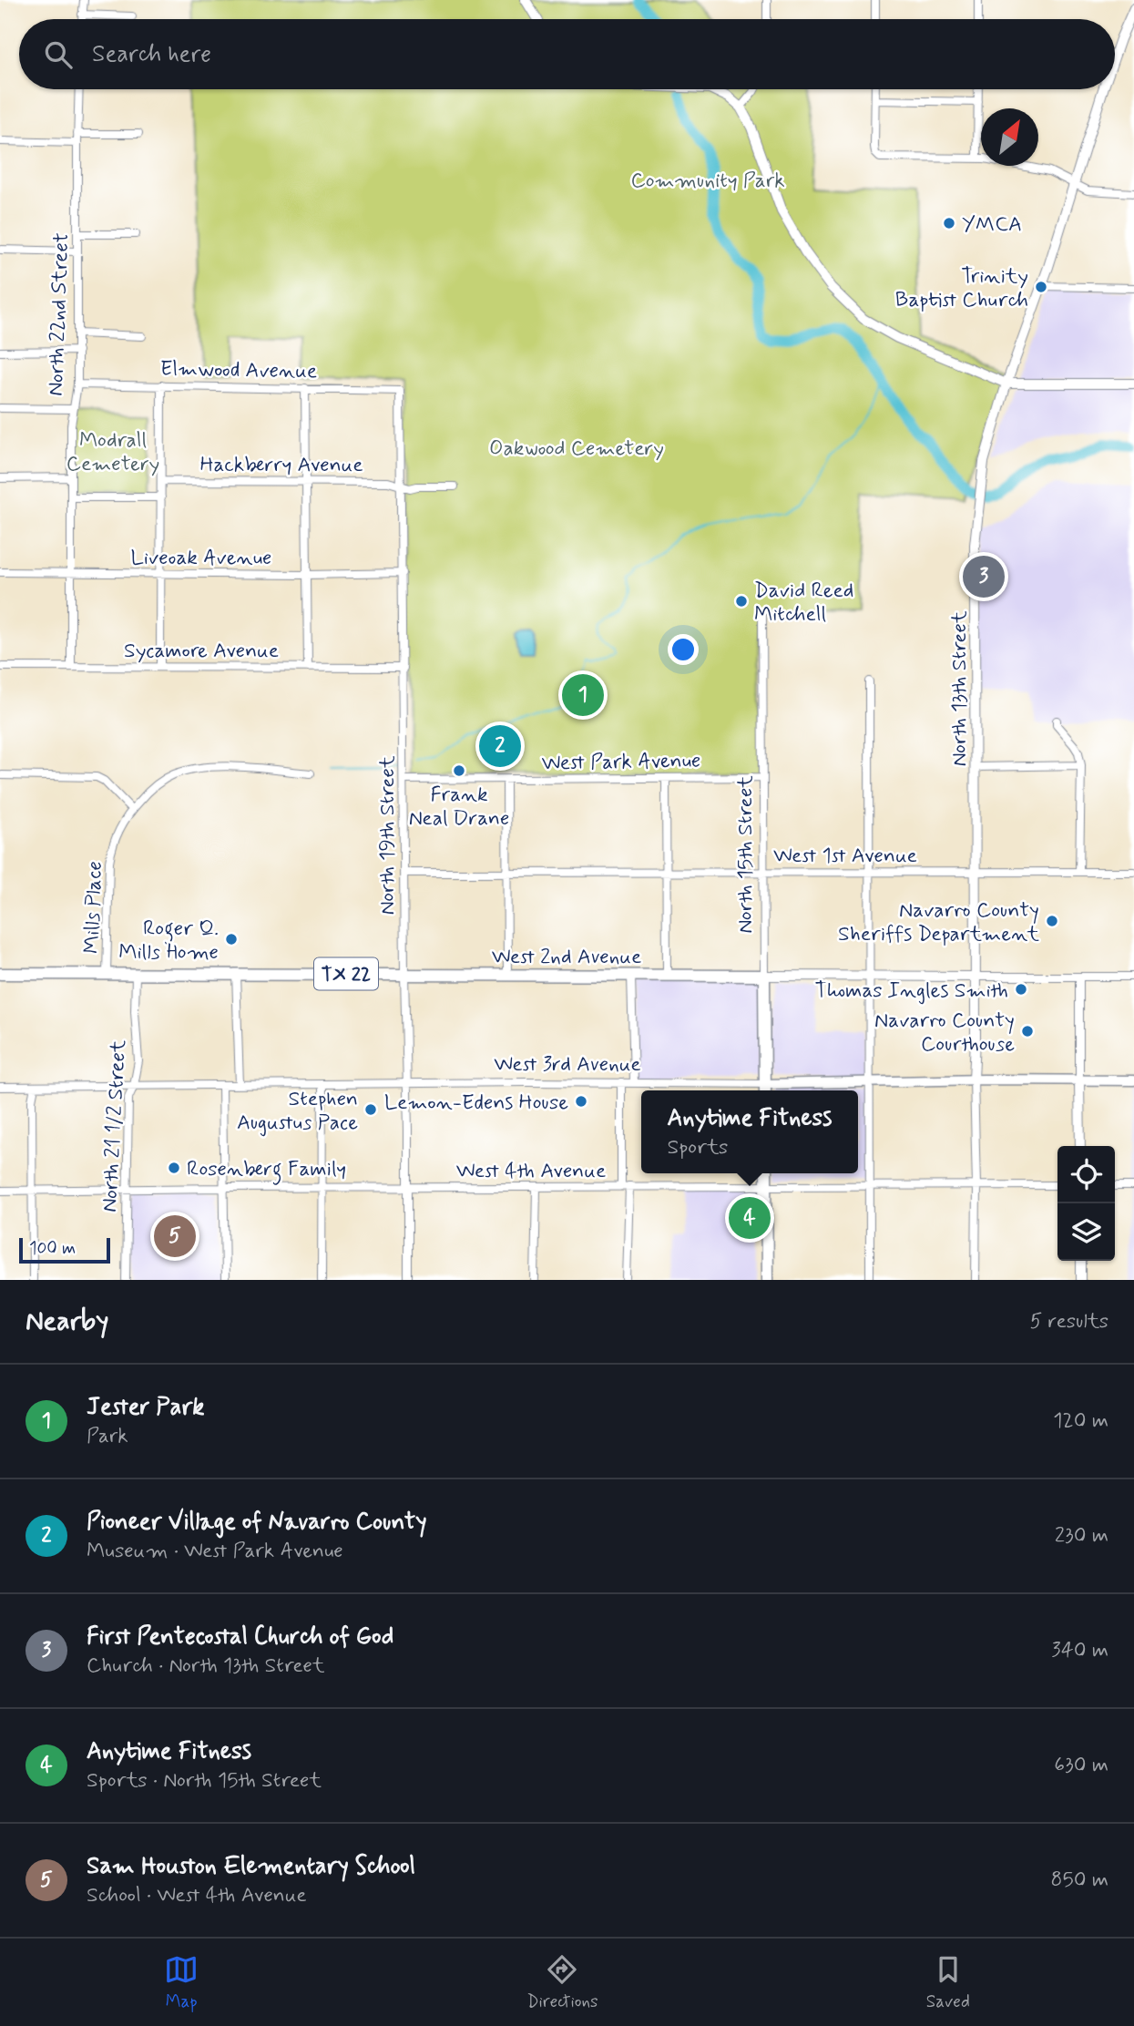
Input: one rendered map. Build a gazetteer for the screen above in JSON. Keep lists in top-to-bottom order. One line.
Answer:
{"streets":{"main road":["North 15th Street","West 2nd Avenue","TX 22","West 3rd Avenue"],"street":["North 22nd Street","Elmwood Avenue","Hackberry Avenue","Liveoak Avenue","Sycamore Avenue","North 13th Street","West Park Avenue","North 19th Street","West 1st Avenue","Mills Place","North 21 1/2 Street","West 4th Avenue"]},"crossings":[["North 22nd Street","Elmwood Avenue"],["North 22nd Street","Liveoak Avenue"],["North 22nd Street","Sycamore Avenue"],["Elmwood Avenue","North 19th Street"],["Hackberry Avenue","North 19th Street"],["Liveoak Avenue","North 19th Street"],["Sycamore Avenue","North 19th Street"],["North 13th Street","West 1st Avenue"],["North 13th Street","West 2nd Avenue"],["North 13th Street","West 3rd Avenue"],["North 13th Street","West 4th Avenue"],["West Park Avenue","North 19th Street"],["West Park Avenue","North 15th Street"],["North 19th Street","West 1st Avenue"],["North 19th Street","West 2nd Avenue"],["North 19th Street","West 3rd Avenue"],["North 19th Street","West 4th Avenue"],["North 15th Street","West 1st Avenue"],["North 15th Street","West 2nd Avenue"],["North 15th Street","West 3rd Avenue"],["Mills Place","West 2nd Avenue"],["West 2nd Avenue","North 21 1/2 Street"],["West 3rd Avenue","North 21 1/2 Street"],["North 21 1/2 Street","West 4th Avenue"]],"parks":["Community Park","Modrall Cemetery","Oakwood Cemetery"],"places":["YMCA","Trinity Baptist Church","David Reed Mitchell","Frank Neal Drane","Navarro County Sheriffs Department","Roger Q. Mills Home","Thomas Ingles Smith","Navarro County Courthouse","Lemon-Edens House","Stephen Augustus Pace","Rosenberg Family"],"scale_bar":"100 m","north":"top right","page":{"search":"Search here","pins":["3","1","2","4","5"],"popup":["Anytime Fitness","Sports"],"scale":"100 m","heading":["Nearby","5 results"],"list":[{"mark":"1","name":"Jester Park","note":"Park","value":"120 m"},{"mark":"2","name":"Pioneer Village of Navarro County","note":"Museum · West Park Avenue","value":"230 m"},{"mark":"3","name":"First Pentecostal Church of God","note":"Church · North 13th Street","value":"340 m"},{"mark":"4","name":"Anytime Fitness","note":"Sports · North 15th Street","value":"630 m"},{"mark":"5","name":"Sam Houston Elementary School","note":"School · West 4th Avenue","value":"850 m"}],"nav":["Map","Directions","Saved"]}}
